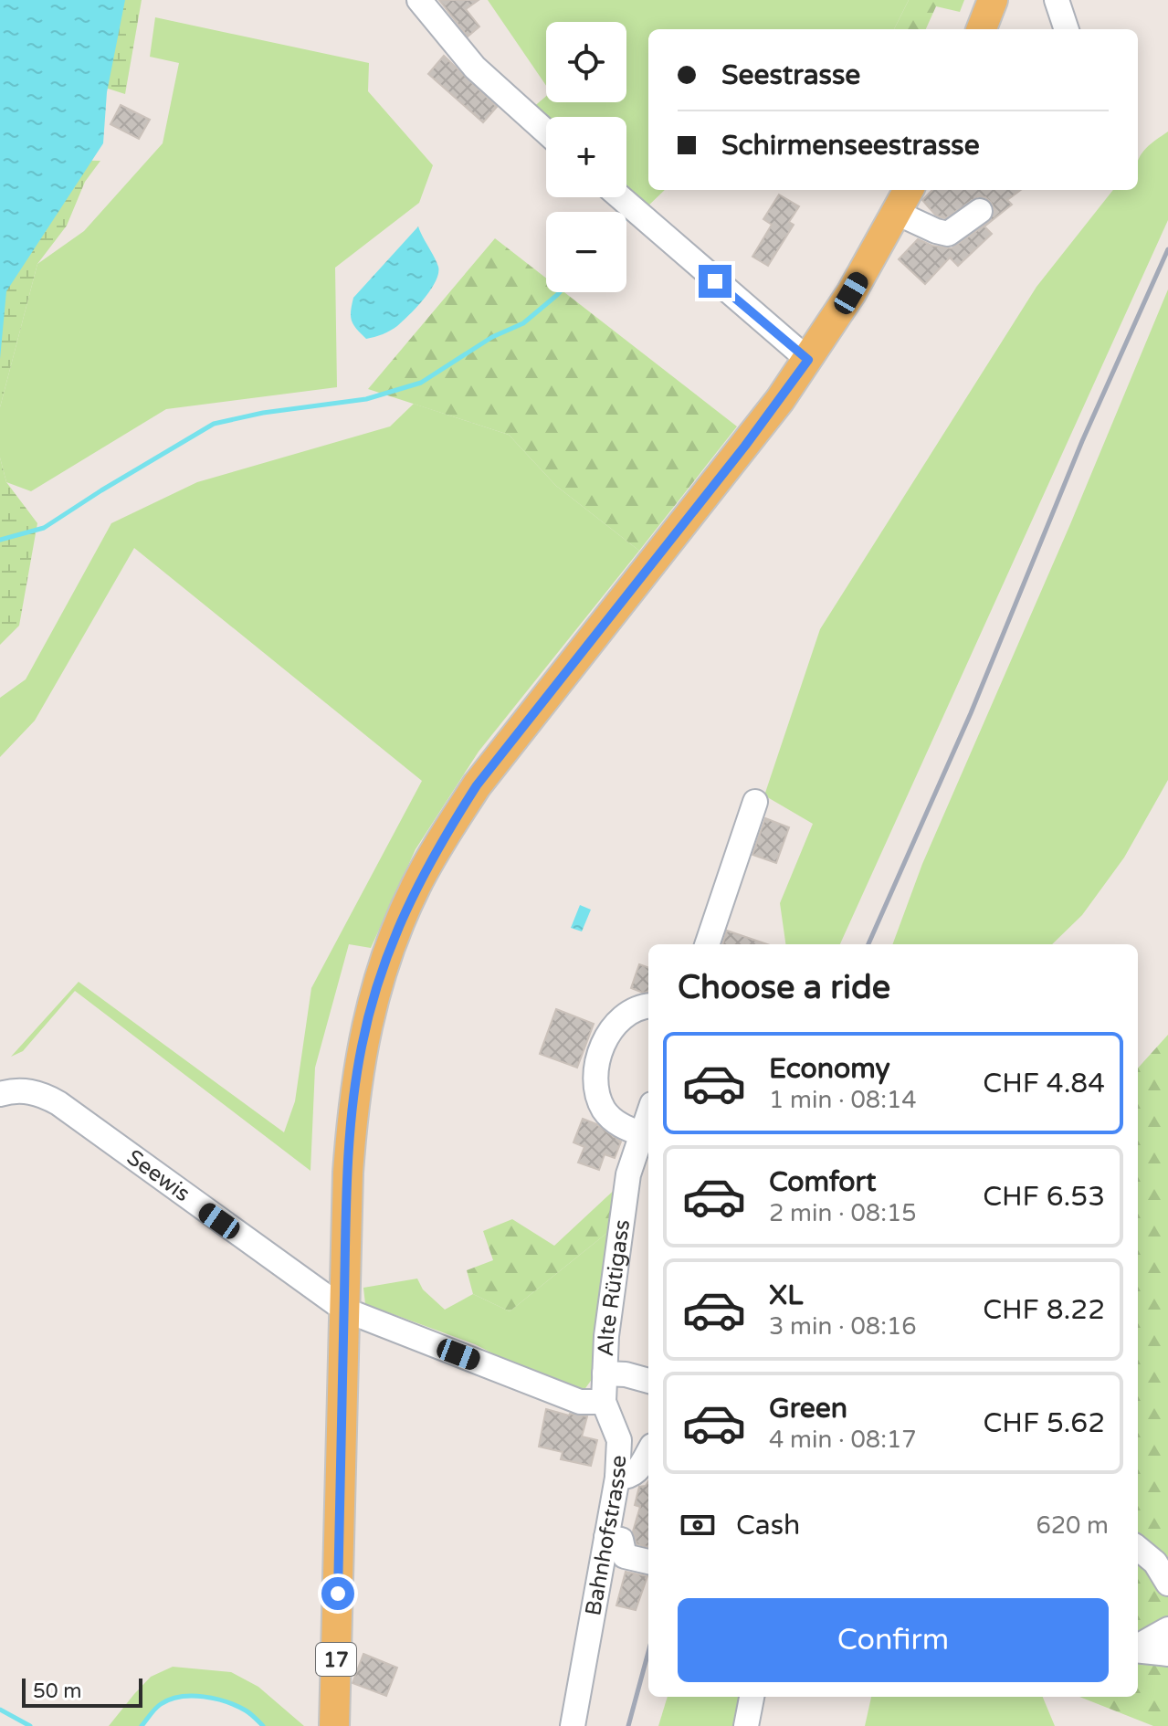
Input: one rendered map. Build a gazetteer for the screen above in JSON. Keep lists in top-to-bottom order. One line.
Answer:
{"streets":{"main road":["17"],"street":["Seewis","Alte Rütigass","Bahnhofstrasse"]},"crossings":[["Seewis","17"],["Alte Rütigass","Bahnhofstrasse"]],"scale_bar":"50 m","page":{"map_buttons":["+","−"],"banner":["Seestrasse","Schirmenseestrasse"],"heading":"Choose a ride","list":[{"name":"Economy","note":"1 min · 08:14","value":"CHF 4.84"},{"name":"Comfort","note":"2 min · 08:15","value":"CHF 6.53"},{"name":"XL","note":"3 min · 08:16","value":"CHF 8.22"},{"name":"Green","note":"4 min · 08:17","value":"CHF 5.62"}],"pay":["Cash","620 m"],"buttons":"Confirm","scale":"50 m"}}
